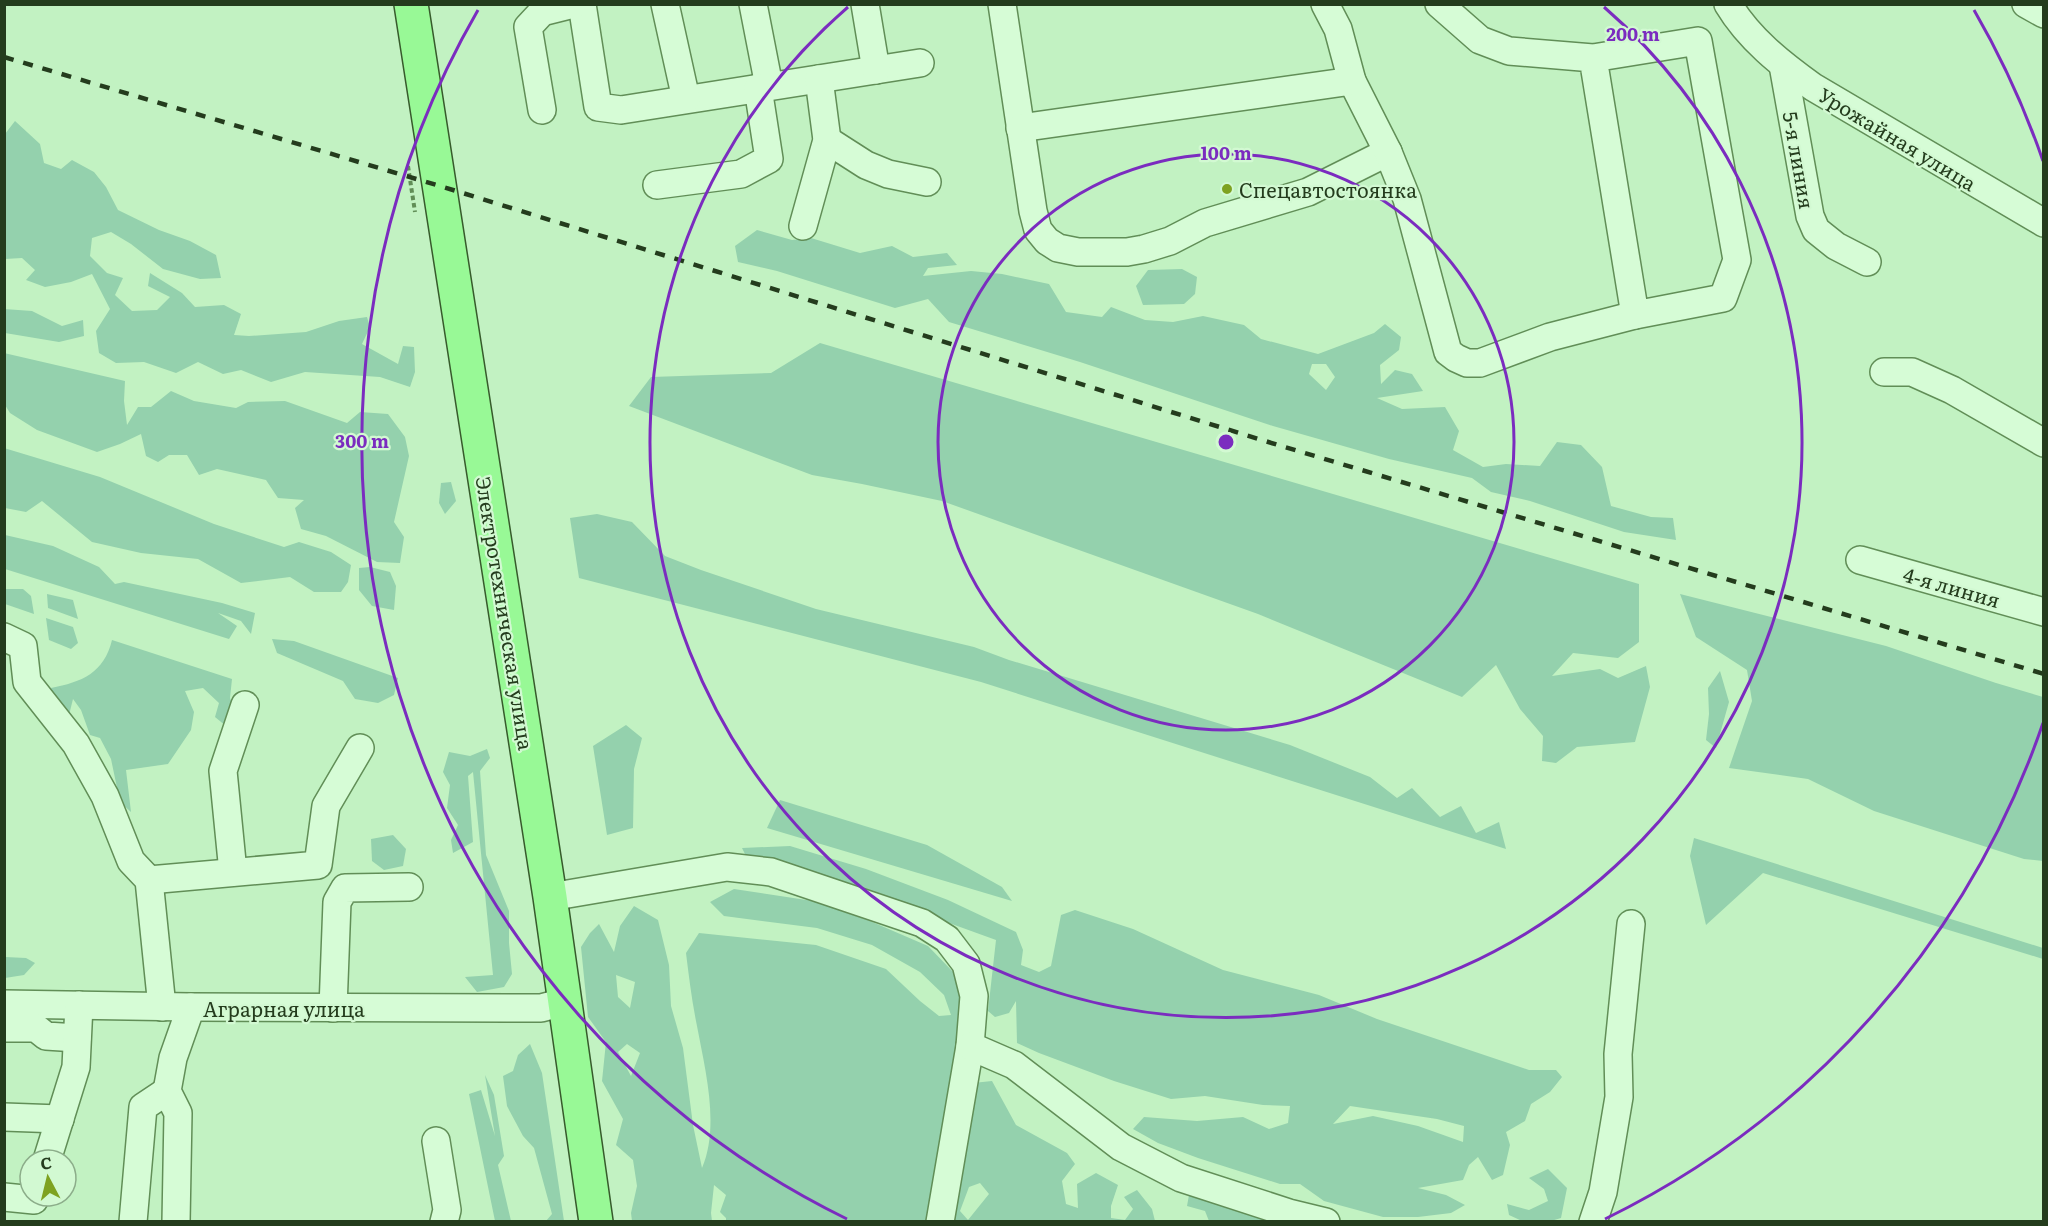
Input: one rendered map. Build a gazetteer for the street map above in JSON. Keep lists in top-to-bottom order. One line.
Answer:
{"streets":{"main road":["Электротехническая улица"],"street":["Урожайная улица","5-я линия","4-я линия","Аграрная улица"]},"crossings":[["Урожайная улица","5-я линия"],["Электротехническая улица","Аграрная улица"]],"places":["Спецавтостоянка"],"north":"top","rings":["200 m","100 m","300 m"]}
